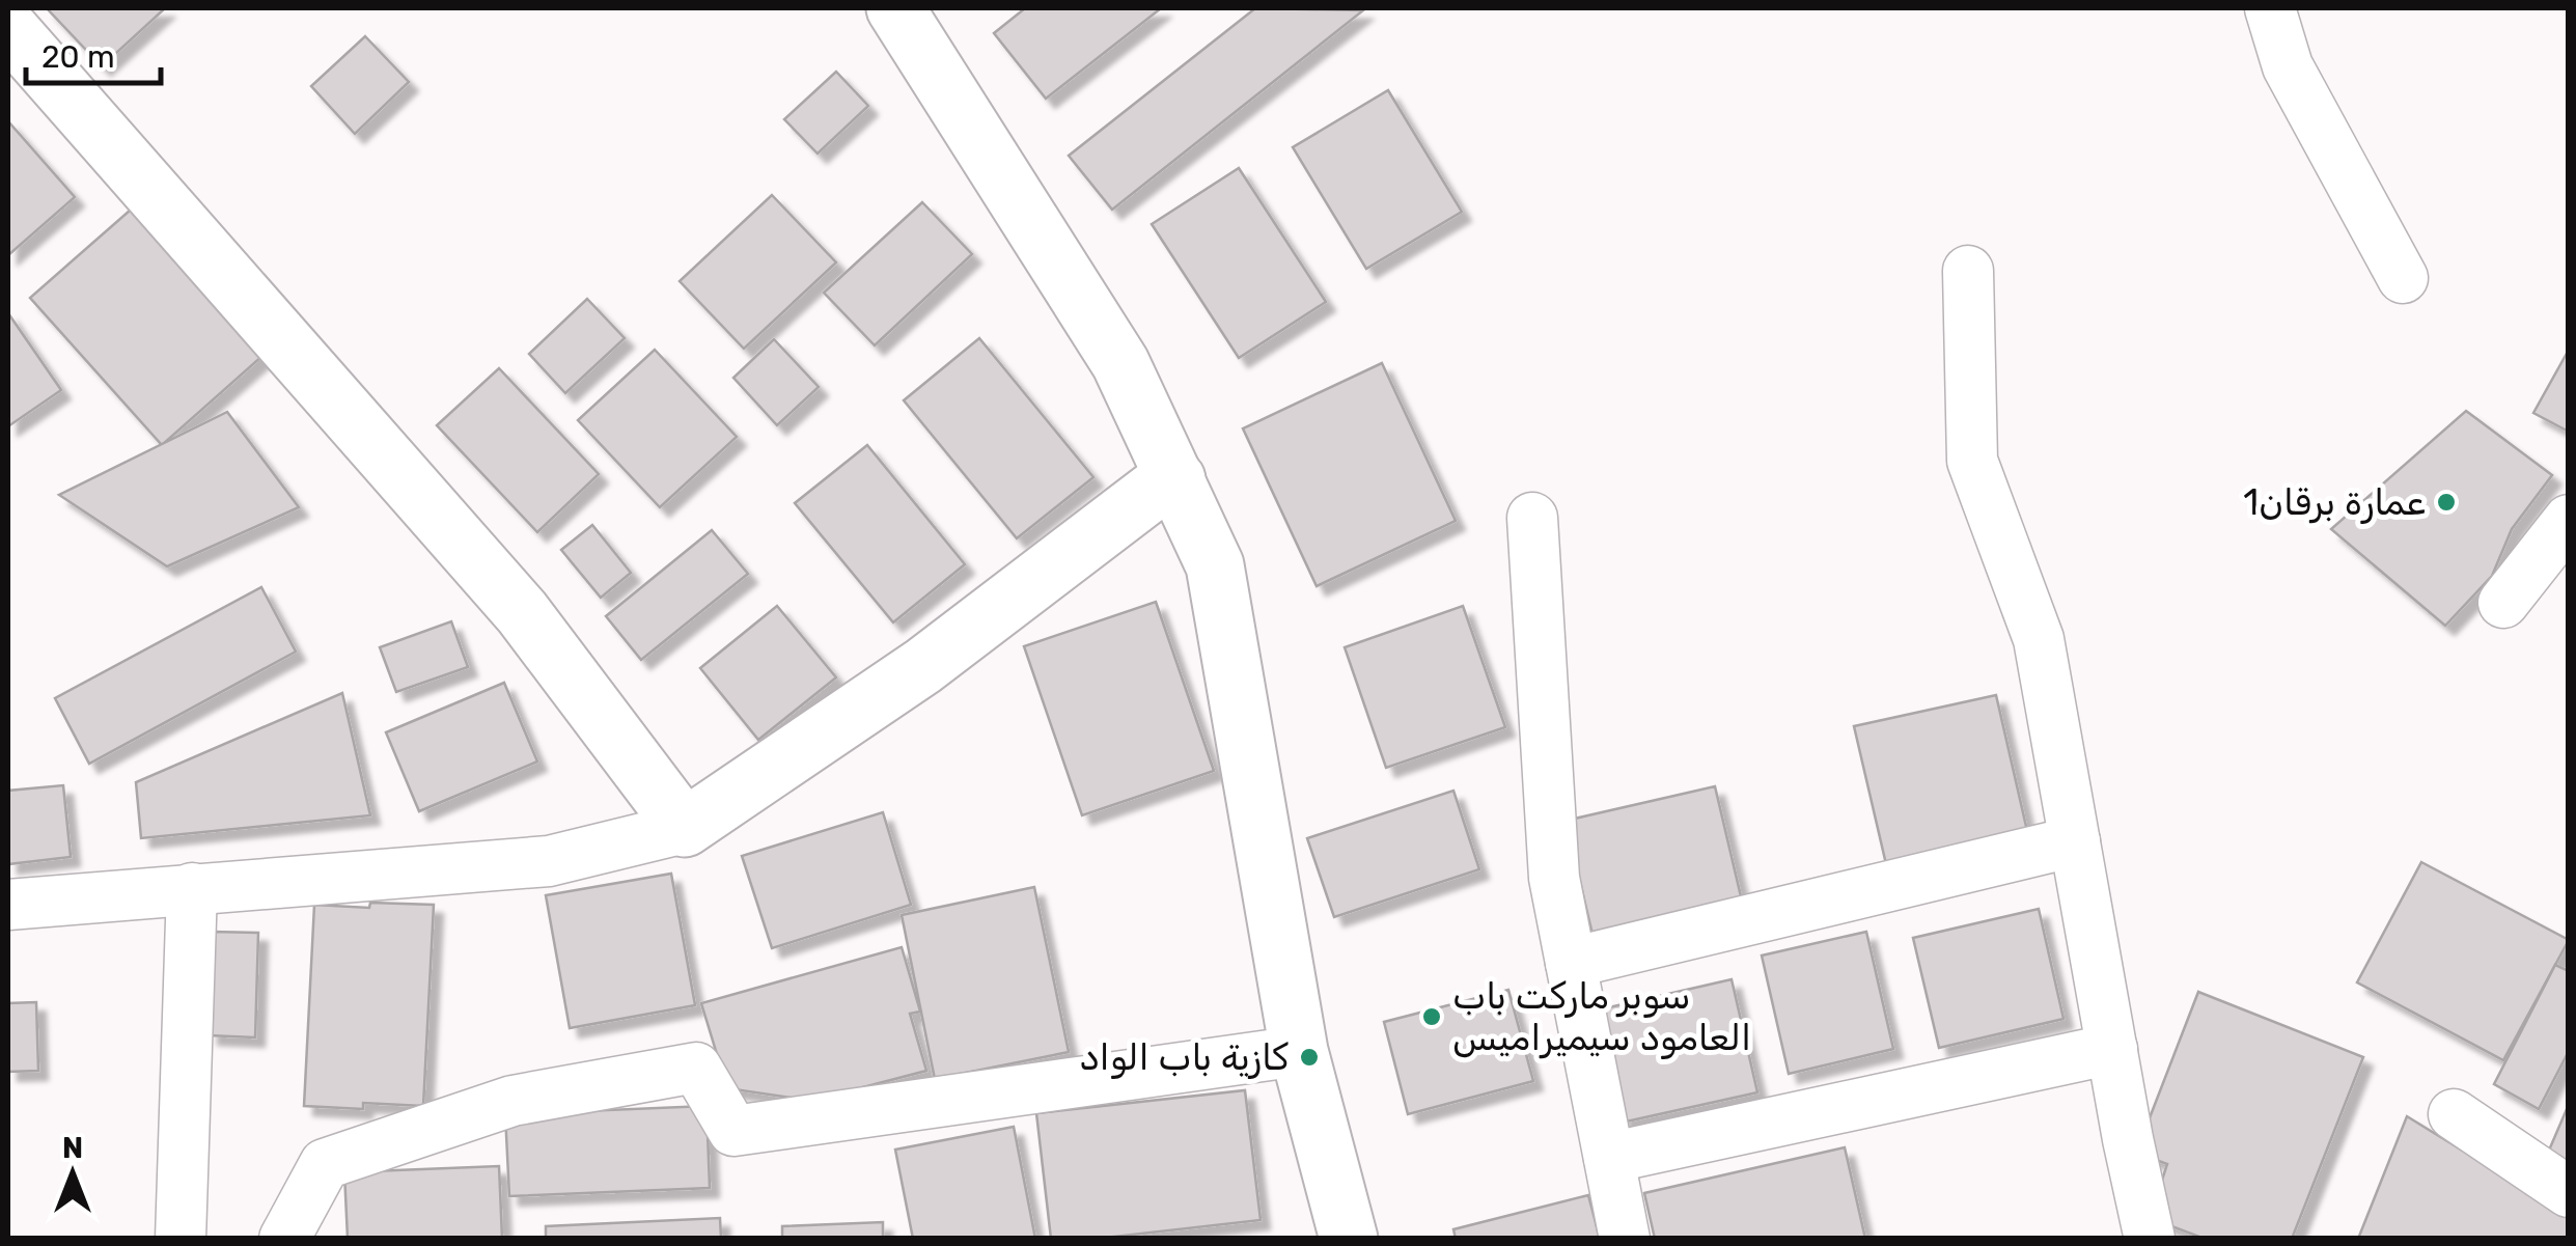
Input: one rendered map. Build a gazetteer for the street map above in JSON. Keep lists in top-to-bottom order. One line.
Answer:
{"places":["1عمارة برقان","سوبر ماركت باب العامود سيميراميس","كازية باب الواد"],"scale_bar":"20 m","north":"top"}
